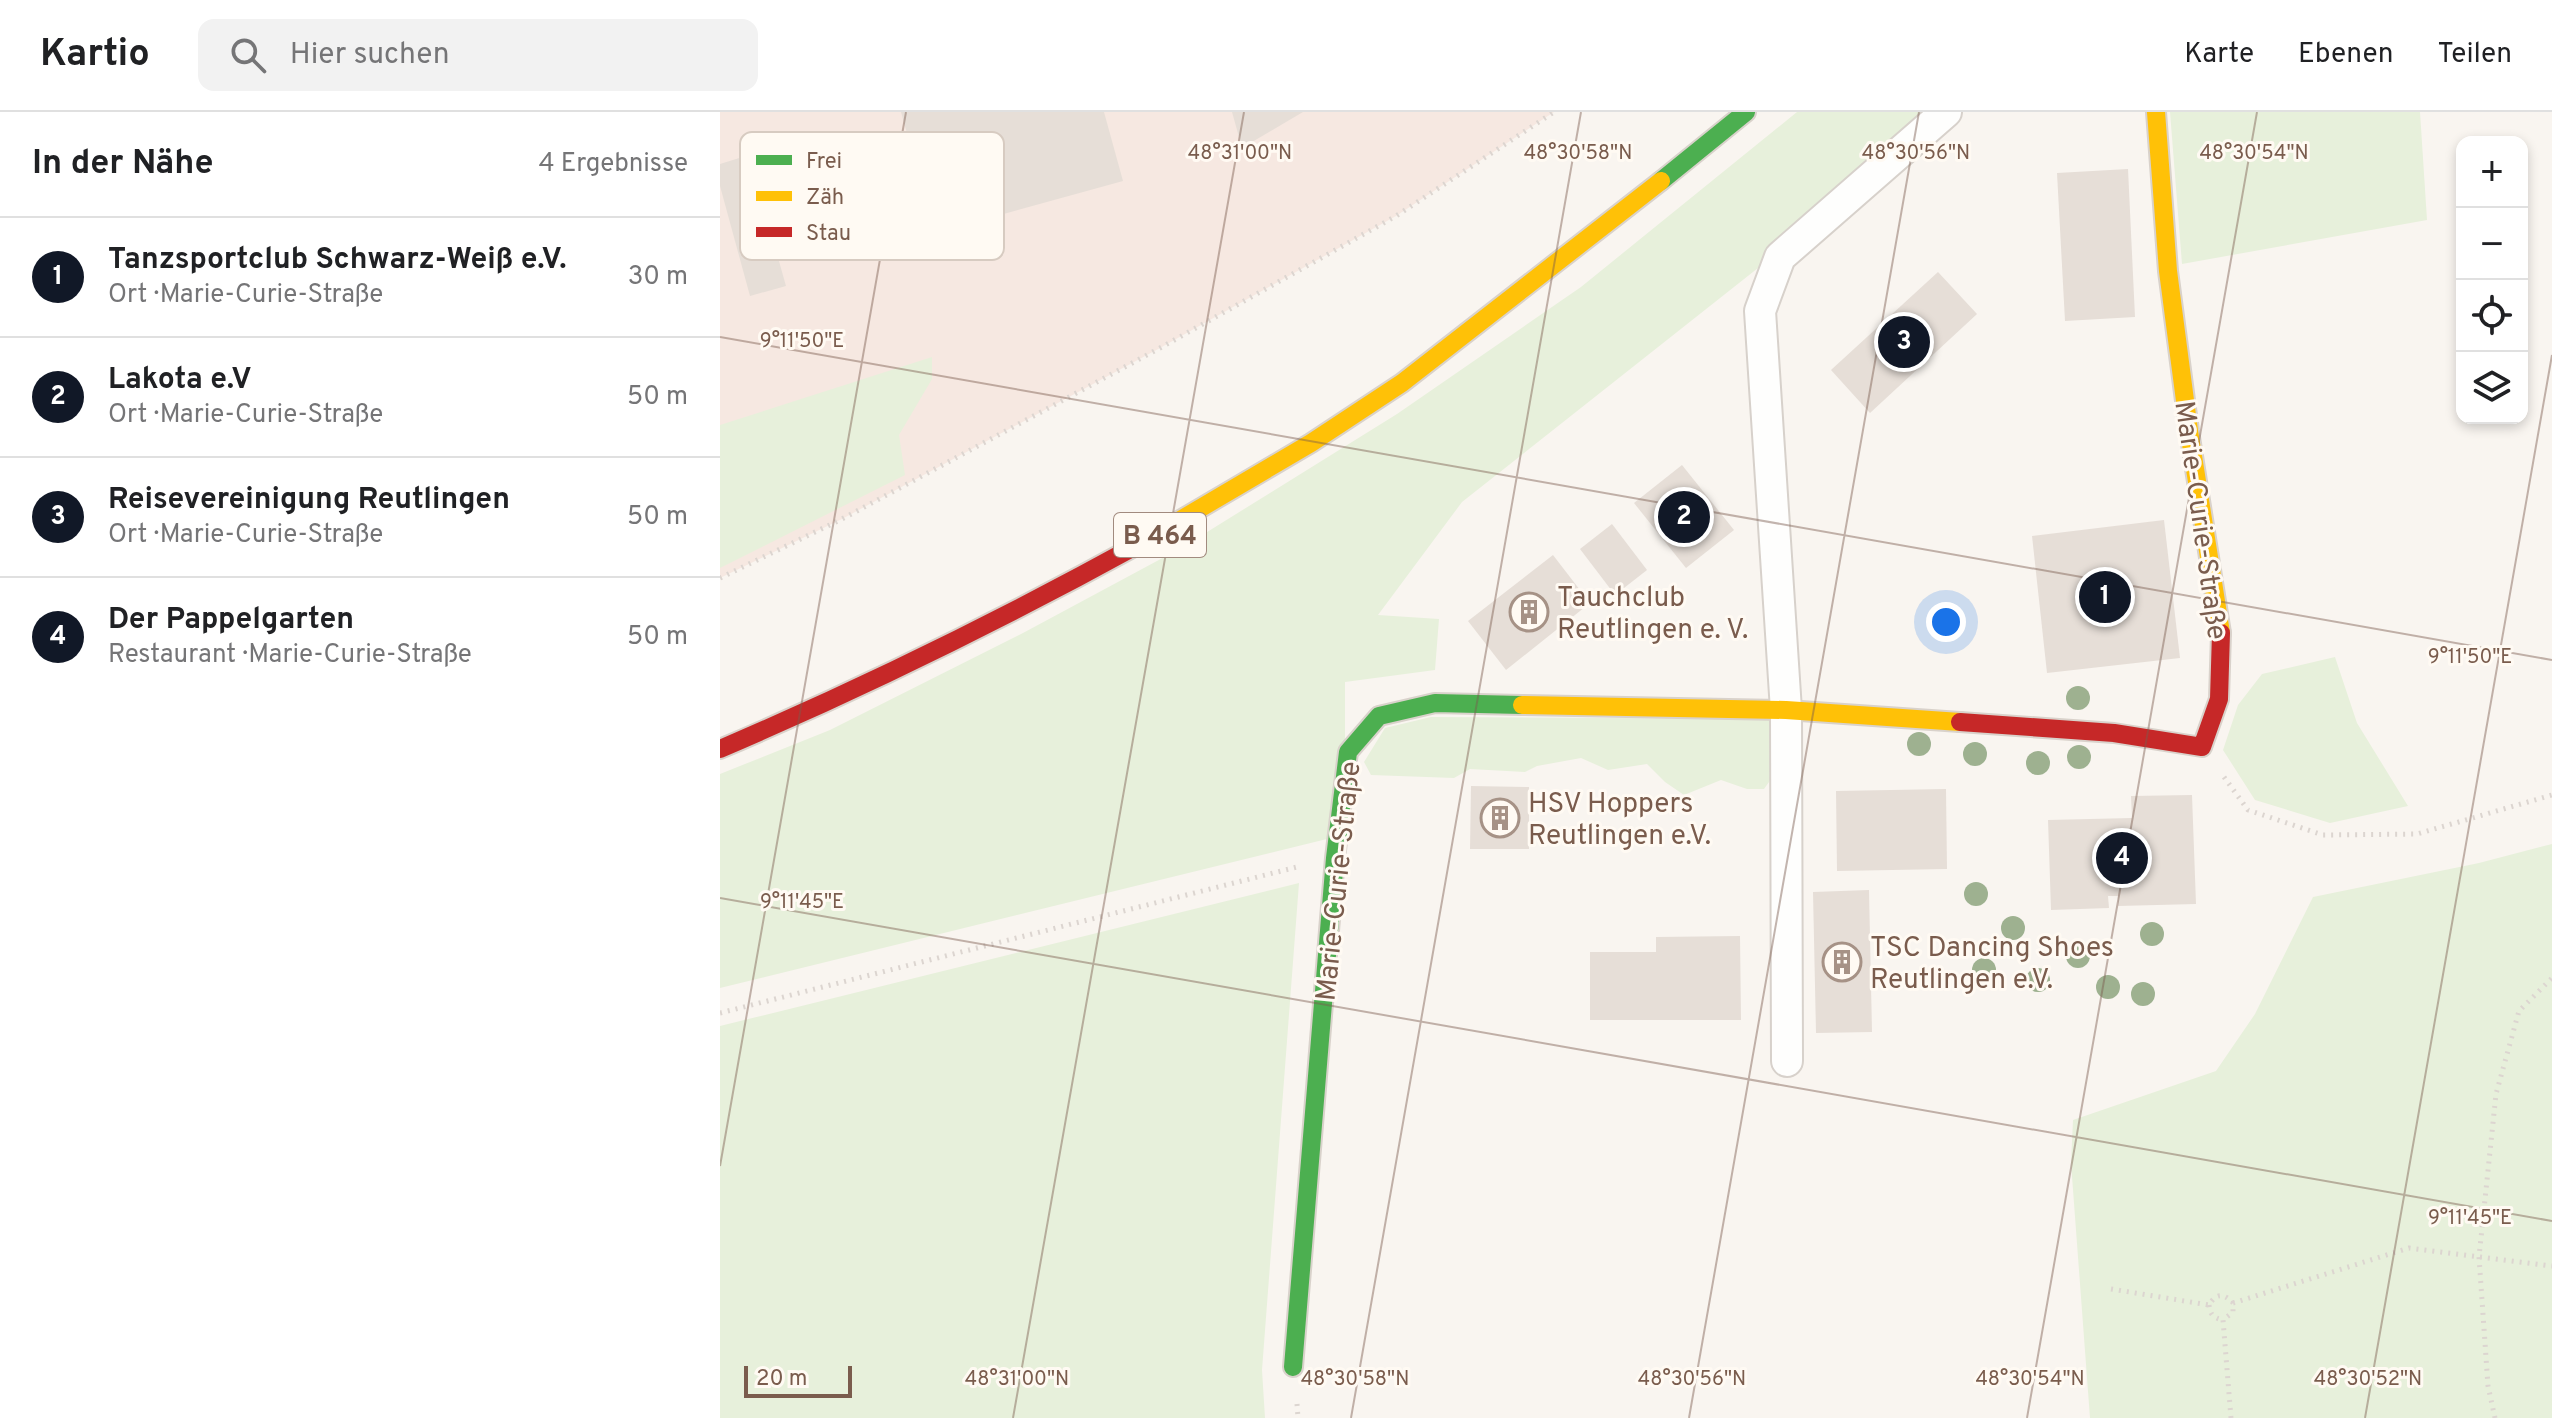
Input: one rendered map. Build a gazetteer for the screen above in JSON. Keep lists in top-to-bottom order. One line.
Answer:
{"streets":{"street":["Marie-Curie-Straße","B 464"]},"places":{"building":["Tauchclub Reutlingen e. V.","HSV Hoppers Reutlingen e.V.","TSC Dancing Shoes Reutlingen e.V."]},"legend":["Frei","Zäh","Stau"],"scale_bar":"20 m","page":{"header":"Kartio","search":"Hier suchen","nav":["Karte","Ebenen","Teilen"],"heading":["In der Nähe","4 Ergebnisse"],"map_buttons":["+","−"],"list":[{"mark":"1","name":"Tanzsportclub Schwarz-Weiß e.V.","note":"Ort · Marie-Curie-Straße","value":"30 m"},{"mark":"2","name":"Lakota e.V","note":"Ort · Marie-Curie-Straße","value":"50 m"},{"mark":"3","name":"Reisevereinigung Reutlingen","note":"Ort · Marie-Curie-Straße","value":"50 m"},{"mark":"4","name":"Der Pappelgarten","note":"Restaurant · Marie-Curie-Straße","value":"50 m"}],"pins":["3","2","1","4"],"scale":"20 m"},"coordinates":["48°31'00\"N","48°30'58\"N","48°30'56\"N","48°30'54\"N","9°11'50\"E","9°11'45\"E","48°30'52\"N"]}
